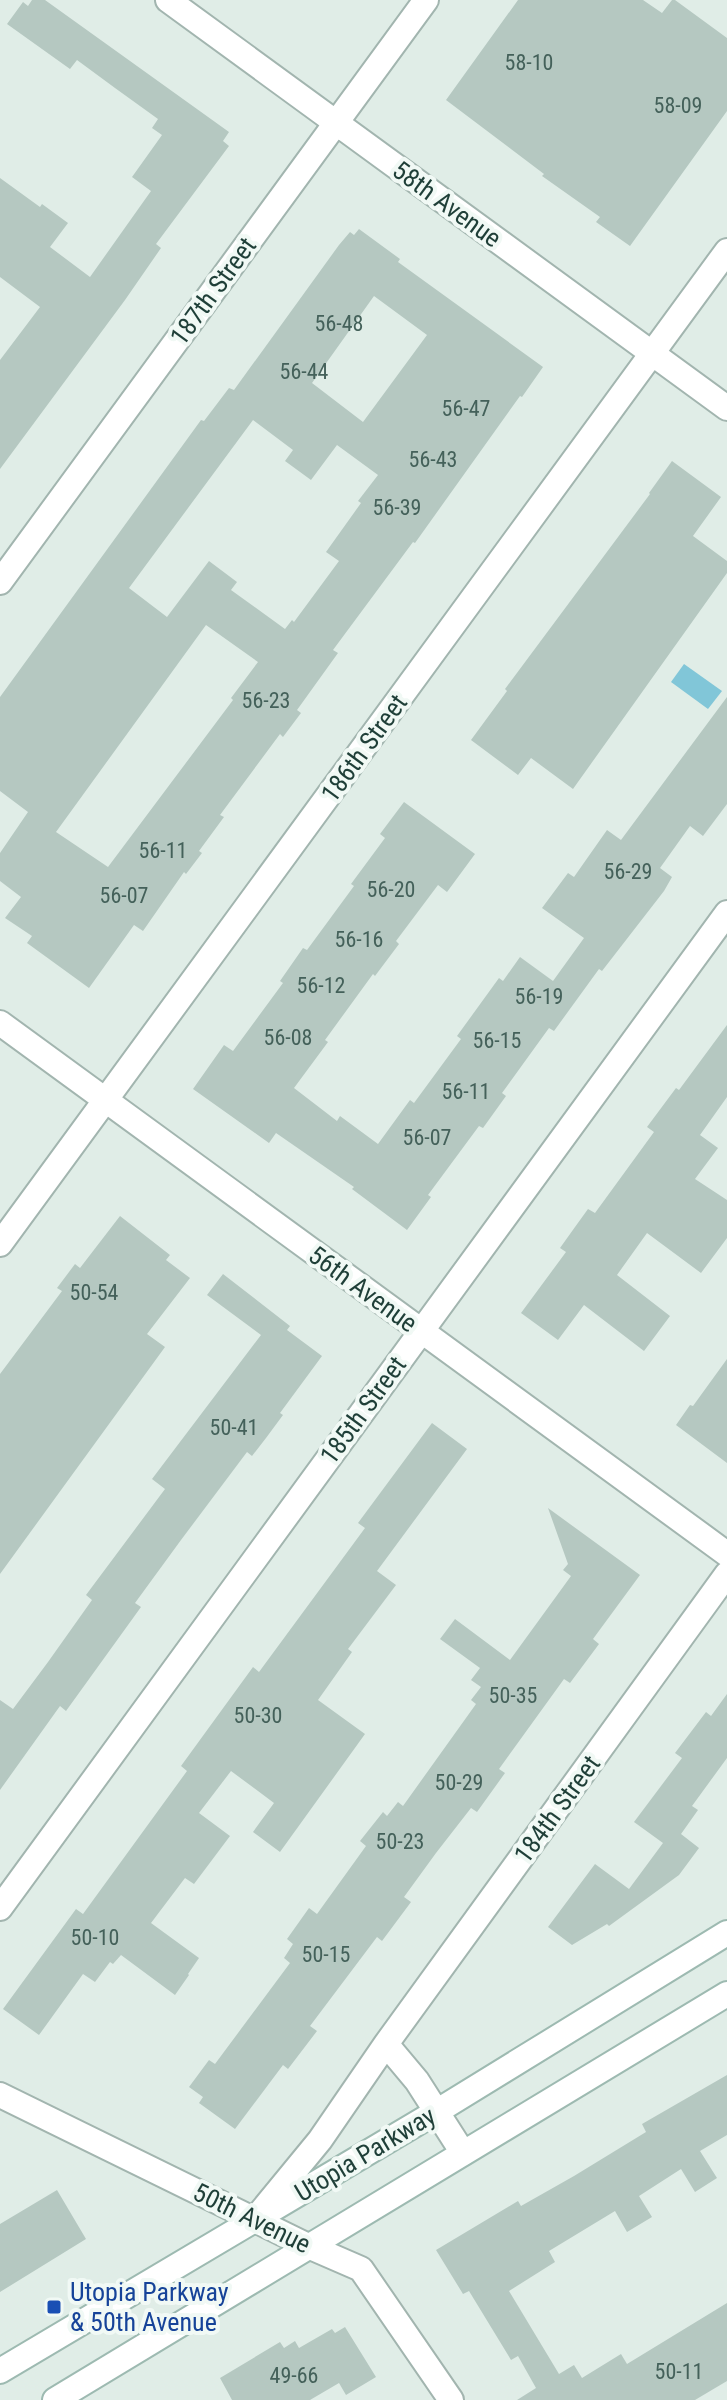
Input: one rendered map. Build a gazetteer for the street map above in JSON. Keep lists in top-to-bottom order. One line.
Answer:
{"streets":{"street":["58th Avenue","187th Street","186th Street","56th Avenue","185th Street","184th Street","Utopia Parkway","50th Avenue"]},"crossings":[["58th Avenue","187th Street"],["58th Avenue","186th Street"],["186th Street","56th Avenue"],["56th Avenue","185th Street"],["184th Street","Utopia Parkway"],["184th Street","50th Avenue"],["Utopia Parkway","50th Avenue"]],"places":{"transit":["Utopia Parkway & 50th Avenue"]},"house_numbers":["58-10","58-09","56-48","56-44","56-47","56-43","56-39","56-23","56-11","56-29","56-20","56-07","56-16","56-12","56-19","56-08","56-15","56-11","56-07","50-54","50-41","50-35","50-30","50-29","50-23","50-10","50-15","50-11","49-66"]}
